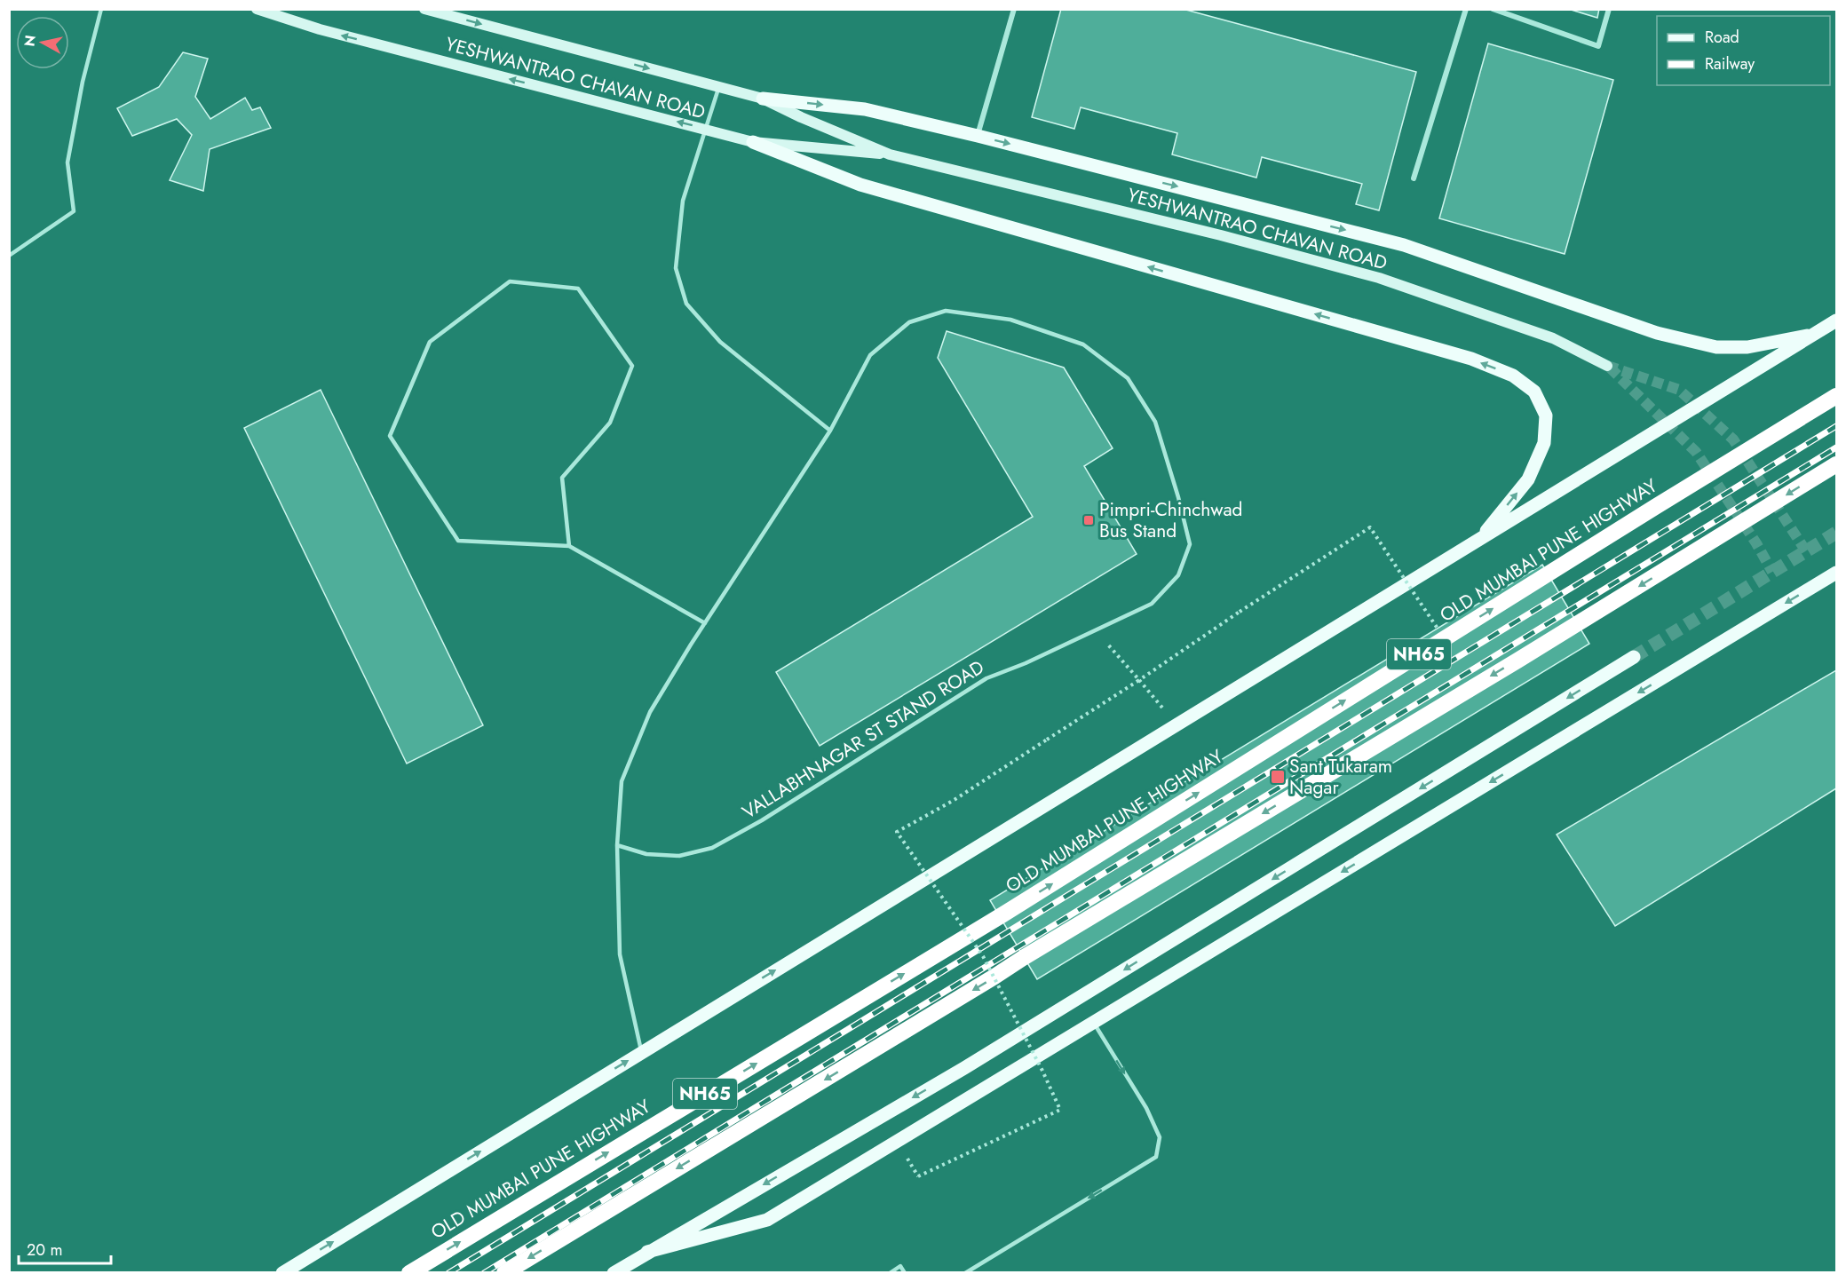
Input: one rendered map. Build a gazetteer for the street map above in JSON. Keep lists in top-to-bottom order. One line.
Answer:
{"streets":{"highway":["OLD MUMBAI PUNE HIGHWAY","NH65"],"street":["YESHWANTRAO CHAVAN ROAD"],"lane":["VALLABHNAGAR ST STAND ROAD"]},"places":{"transit":["Pimpri-Chinchwad Bus Stand","Sant Tukaram Nagar"]},"legend":["Road","Railway"],"scale_bar":"20 m","north":"left"}
